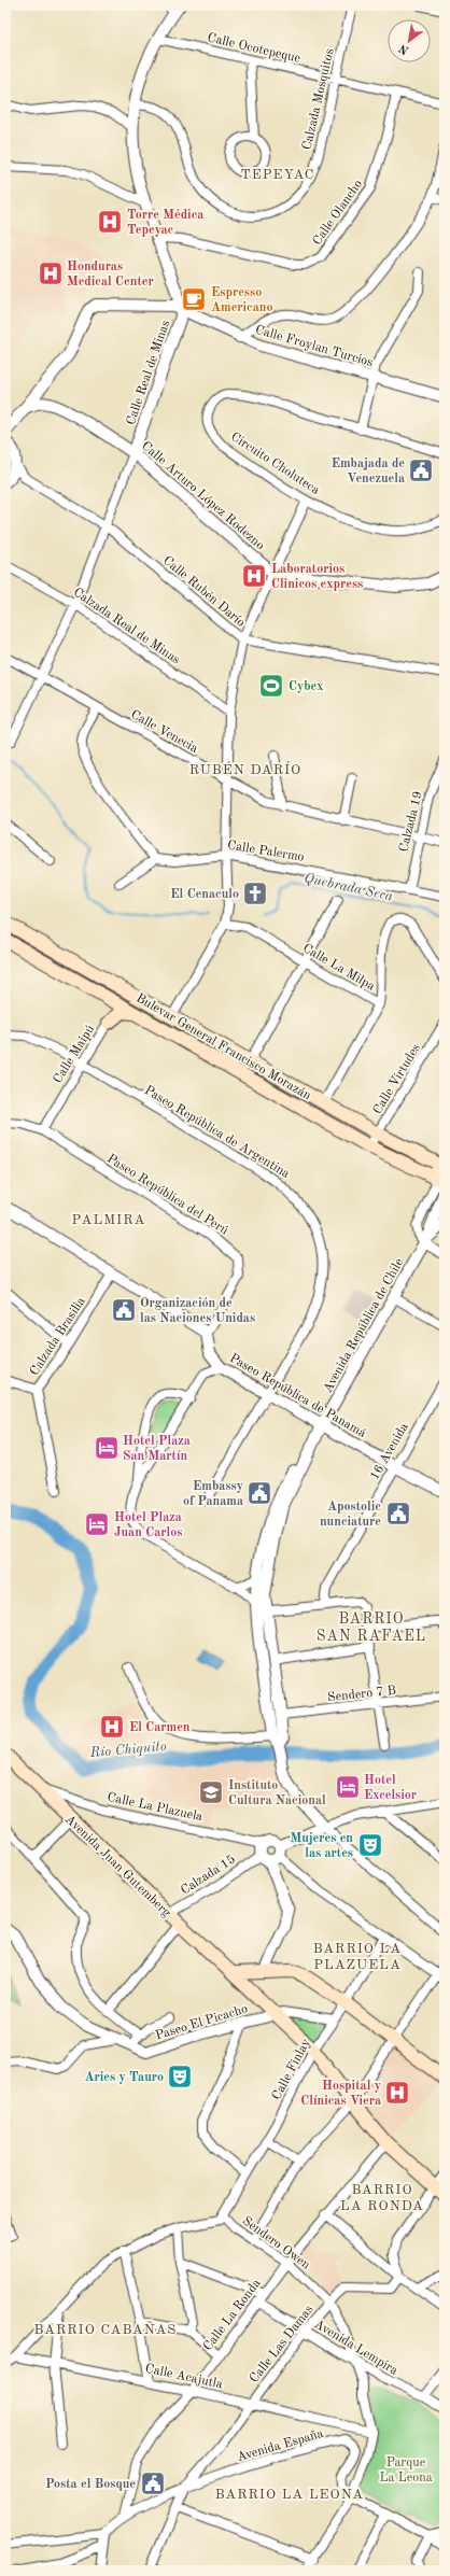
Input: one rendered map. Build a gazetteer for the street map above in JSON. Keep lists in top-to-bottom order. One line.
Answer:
{"streets":{"main road":["Bulevar General Francisco Morazán","Avenida Juan Gutemberg"],"street":["Calle Ocotepeque","Calzada Mosquitos","Calle Olancho","Calle Froylan Turcios","Calle Real de Minas","Circuito Choluteca","Calle Arturo López Rodezno","Calle Rubén Darío","Calzada Real de Minas","Calle Venecia","Calzada 19","Calle Palermo","Calle La Milpa","Calle Maipú","Calle Virtudes","Paseo República de Argentina","Paseo República del Perú","Avenida República de Chile","Calzada Brasilia","Paseo República de Panamá","16 Avenida","Sendero 7 B","Calle La Plazuela","Calzada 15","Paseo El Picacho","Calle Finlay","Sendero Owen","Calle La Ronda","Calle Las Damas","Avenida Lempira","Calle Acajutla","Avenida España"]},"crossings":[["Calle Ocotepeque","Calzada Mosquitos"],["Calle Ocotepeque","Calle Olancho"],["Calle Ocotepeque","Calle Real de Minas"],["Calzada Mosquitos","Calle Real de Minas"],["Calle Olancho","Calle Real de Minas"],["Calle Froylan Turcios","Calle Real de Minas"],["Calle Real de Minas","Calle Arturo López Rodezno"],["Calle Real de Minas","Calle Rubén Darío"],["Calle Real de Minas","Calzada Real de Minas"],["Calle Real de Minas","Calle Venecia"],["Calle Venecia","Calzada 19"],["Calzada 19","Calle Palermo"],["Bulevar General Francisco Morazán","Calle Maipú"],["Bulevar General Francisco Morazán","Calle Virtudes"],["Bulevar General Francisco Morazán","Avenida República de Chile"],["Calle Maipú","Paseo República de Argentina"],["Calle Maipú","Paseo República del Perú"],["Paseo República de Argentina","Paseo República de Panamá"],["Paseo República del Perú","Paseo República de Panamá"],["Avenida República de Chile","Paseo República de Panamá"],["Avenida República de Chile","Sendero 7 B"],["Paseo República de Panamá","16 Avenida"],["Calle La Plazuela","Avenida Juan Gutemberg"],["Calle La Plazuela","Calzada 15"],["Avenida Juan Gutemberg","Calzada 15"],["Avenida Juan Gutemberg","Paseo El Picacho"],["Avenida Juan Gutemberg","Calle Finlay"],["Avenida Juan Gutemberg","Calle La Ronda"],["Calle Finlay","Sendero Owen"],["Sendero Owen","Calle La Ronda"],["Sendero Owen","Calle Las Damas"],["Sendero Owen","Avenida Lempira"],["Sendero Owen","Calle Acajutla"],["Sendero Owen","Avenida España"],["Calle La Ronda","Avenida Lempira"],["Calle La Ronda","Calle Acajutla"],["Calle La Ronda","Avenida España"],["Calle Las Damas","Avenida Lempira"],["Calle Las Damas","Calle Acajutla"],["Calle Las Damas","Avenida España"]],"districts":["TEPEYAC","RUBÉN DARÍO","PALMIRA","BARRIO SAN RAFAEL","BARRIO LA PLAZUELA","BARRIO LA RONDA","BARRIO CABAÑAS","BARRIO LA LEONA"],"water":["Quebrada Seca","Río Chiquito"],"parks":["Parque La Leona"],"places":{"hospital":["Torre Médica Tepeyac","Honduras Medical Center","Laboratorios Clinicos express","El Carmen","Hospital y Clínicas Viera"],"cafe":["Espresso Americano"],"public building":["Embajada de Venezuela","Organización de las Naciones Unidas","Embassy of Panama","Apostolic nunciature","Posta el Bosque"],"sports":["Cybex"],"church":["El Cenaculo"],"hotel":["Hotel Plaza San Martín","Hotel Plaza Juan Carlos","Hotel Excelsior"],"school or university":["Instituto Cultura Nacional"],"theatre":["Mujeres en las artes","Aries y Tauro"]},"north":"bottom left"}
